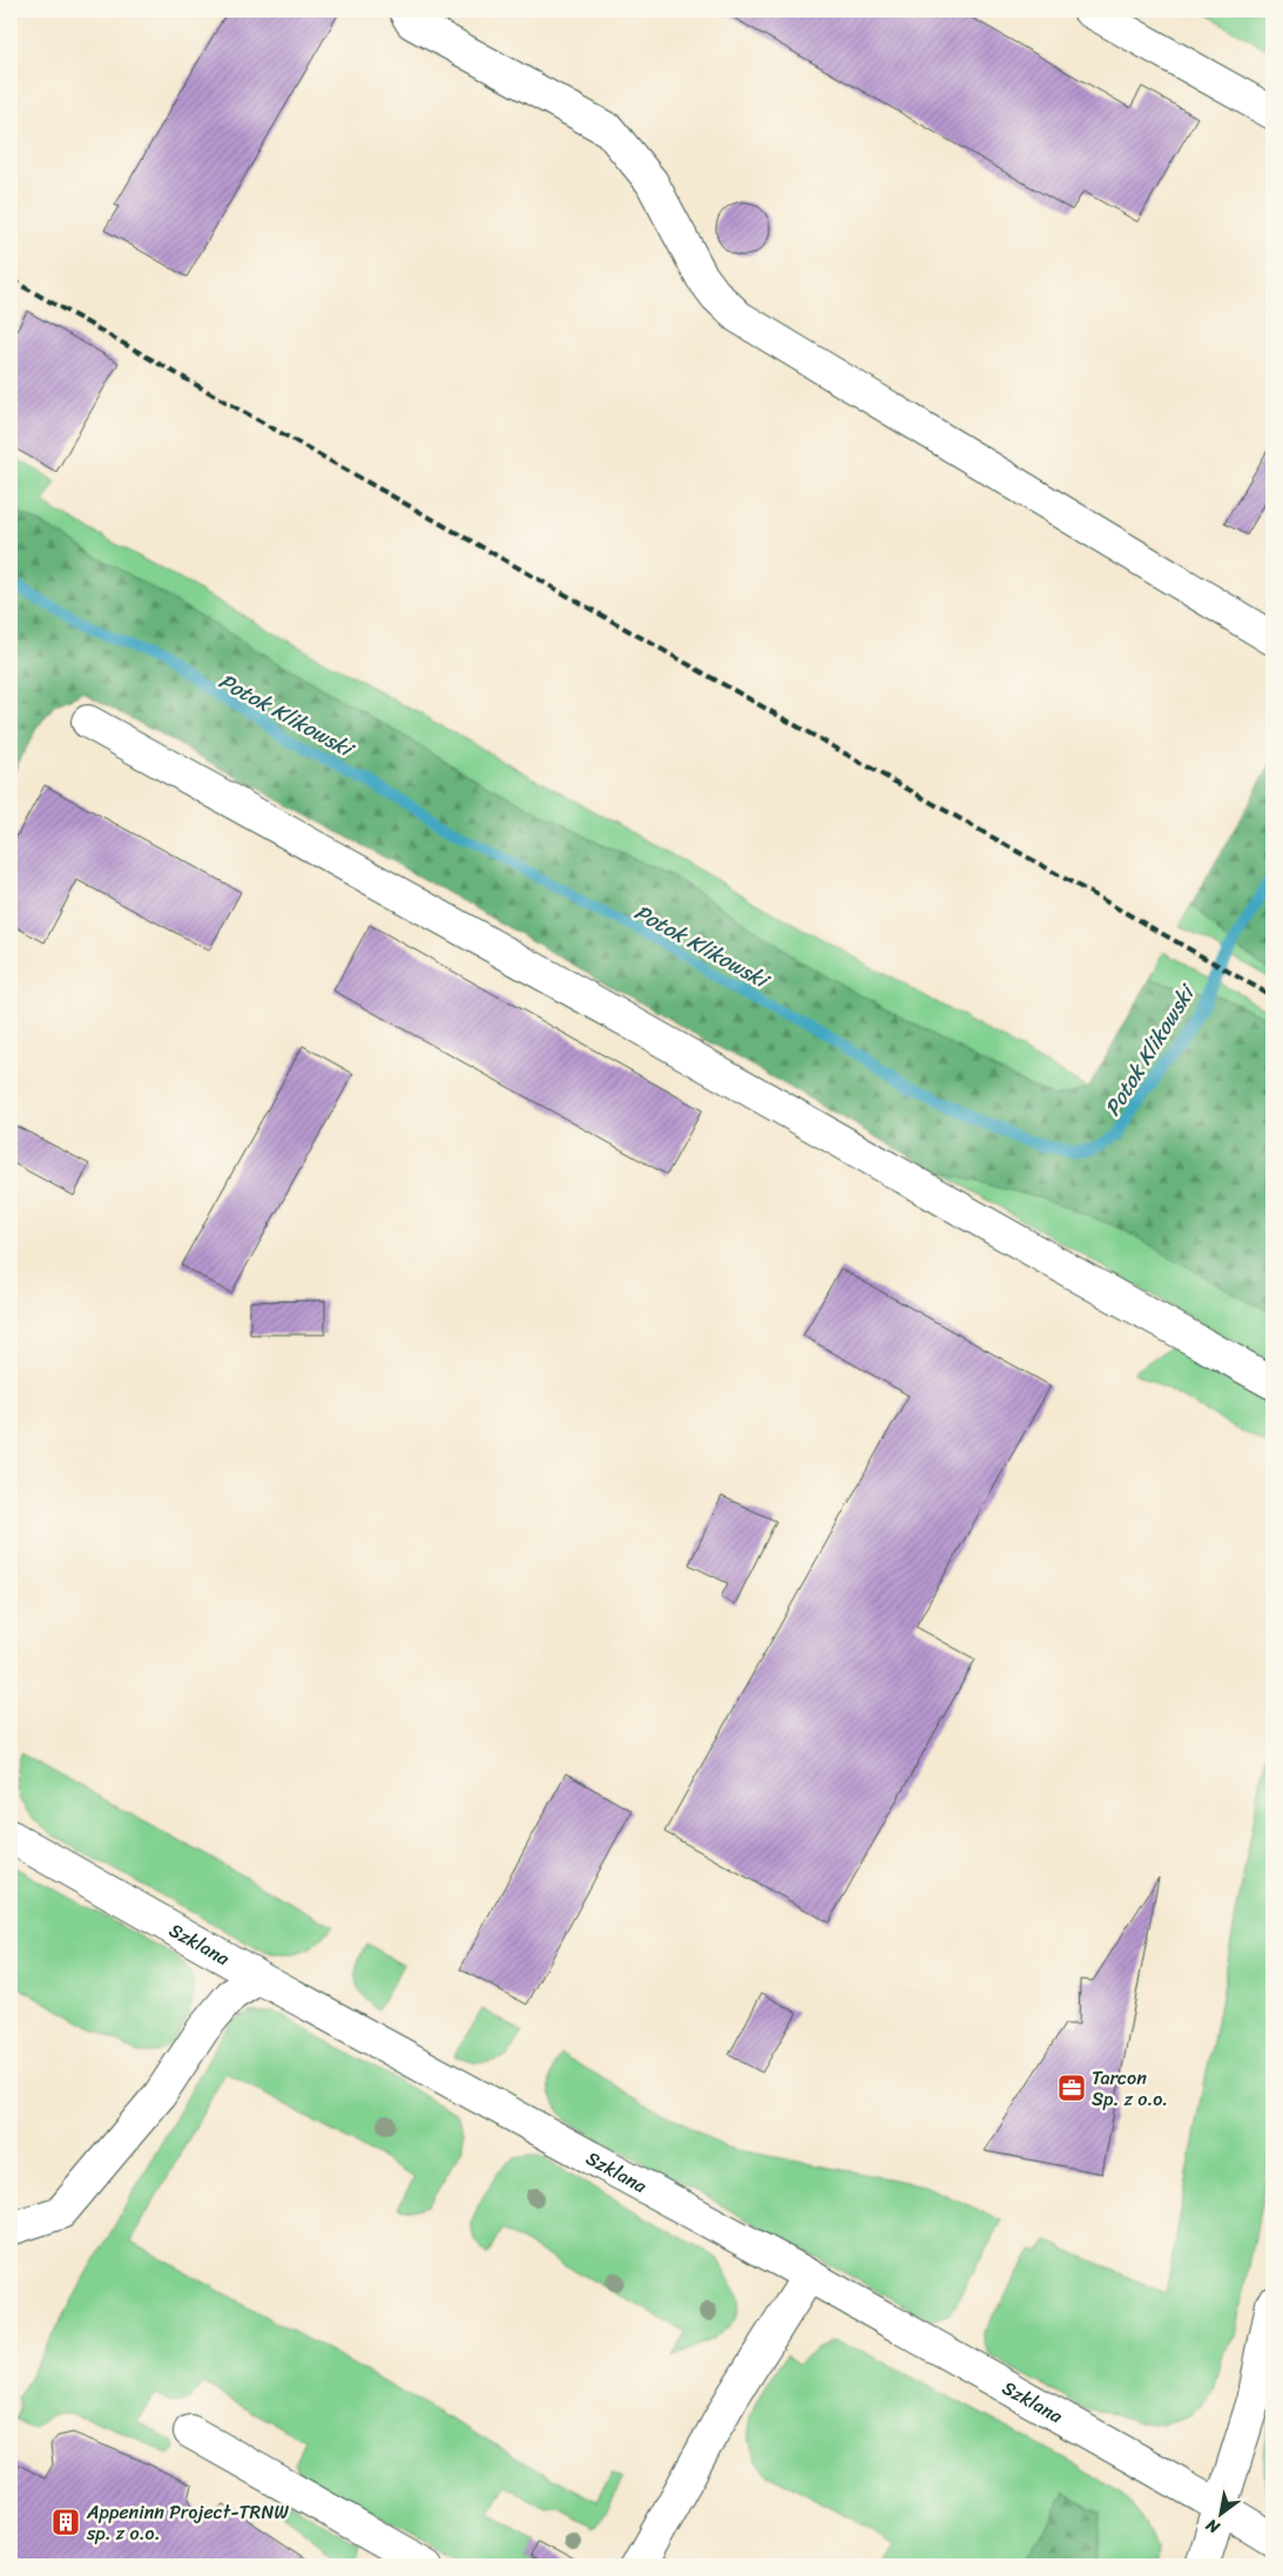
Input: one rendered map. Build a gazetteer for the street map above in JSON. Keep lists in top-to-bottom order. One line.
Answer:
{"streets":{"street":["Szklana"]},"water":["Potok Klikowski"],"places":{"office":["Tarcon Sp. z o.o."],"building":["Appeninn Project-TRNW sp. z o.o."]},"north":"bottom left"}
